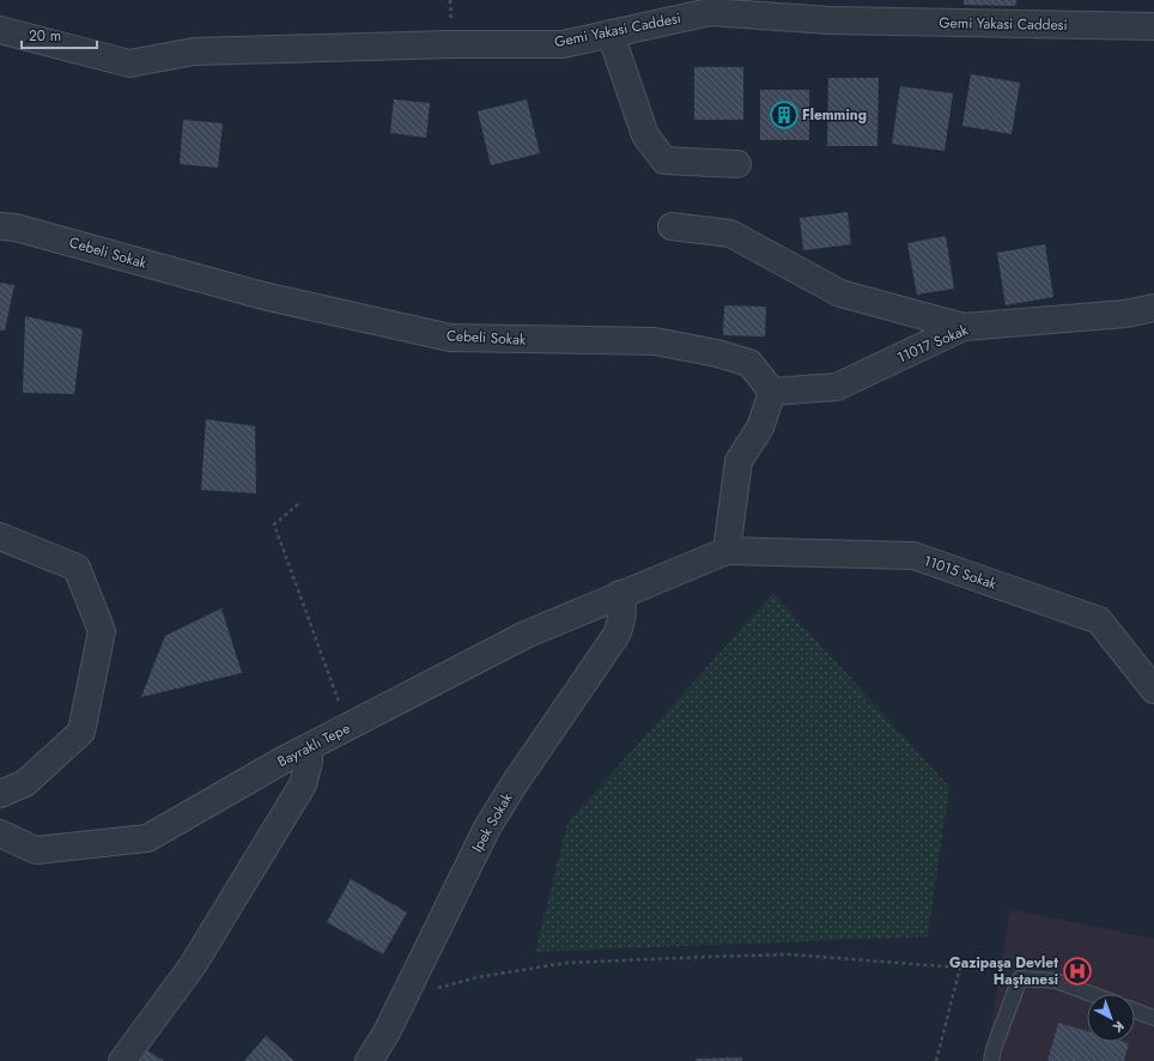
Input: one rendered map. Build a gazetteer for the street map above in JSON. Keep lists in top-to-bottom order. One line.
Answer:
{"streets":{"street":["Gemi Yakasi Caddesi","Cebeli Sokak","11017 Sokak","11015 Sokak","Bayraklı Tepe","Ipek Sokak"]},"crossings":[["Cebeli Sokak","11017 Sokak"],["11015 Sokak","Bayraklı Tepe"],["Bayraklı Tepe","Ipek Sokak"]],"places":{"building":["Flemming"],"hospital":["Gazipaşa Devlet Haştanesi"]},"scale_bar":"20 m","north":"bottom right"}
